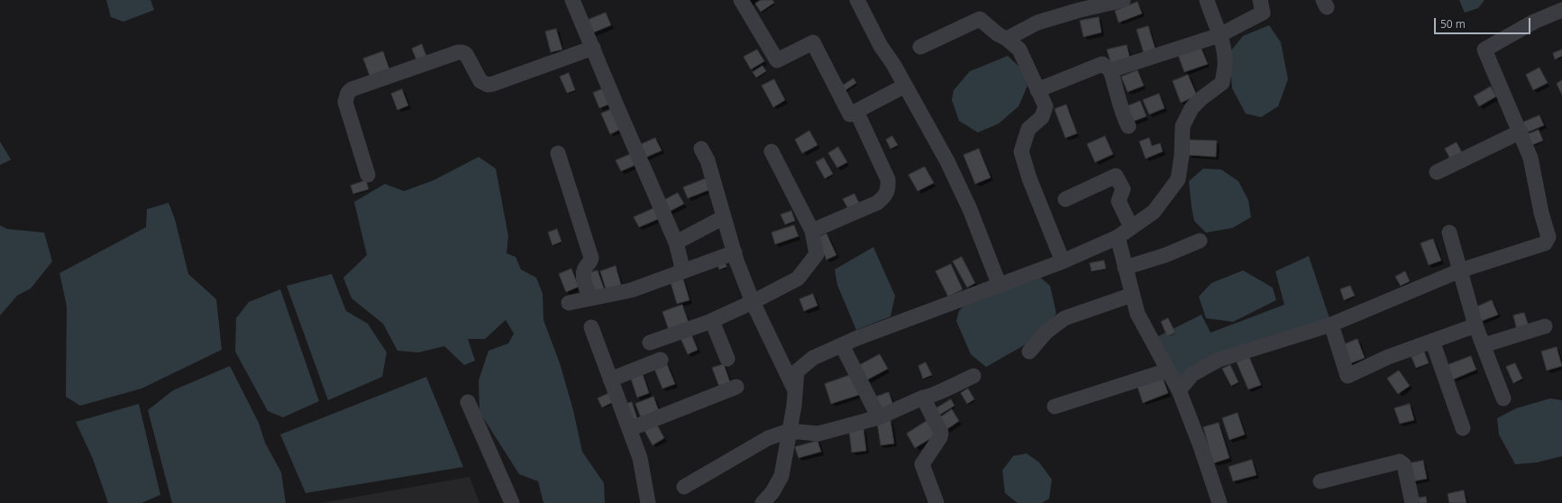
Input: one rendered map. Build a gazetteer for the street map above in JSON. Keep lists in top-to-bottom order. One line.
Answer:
{"scale_bar":"50 m"}
